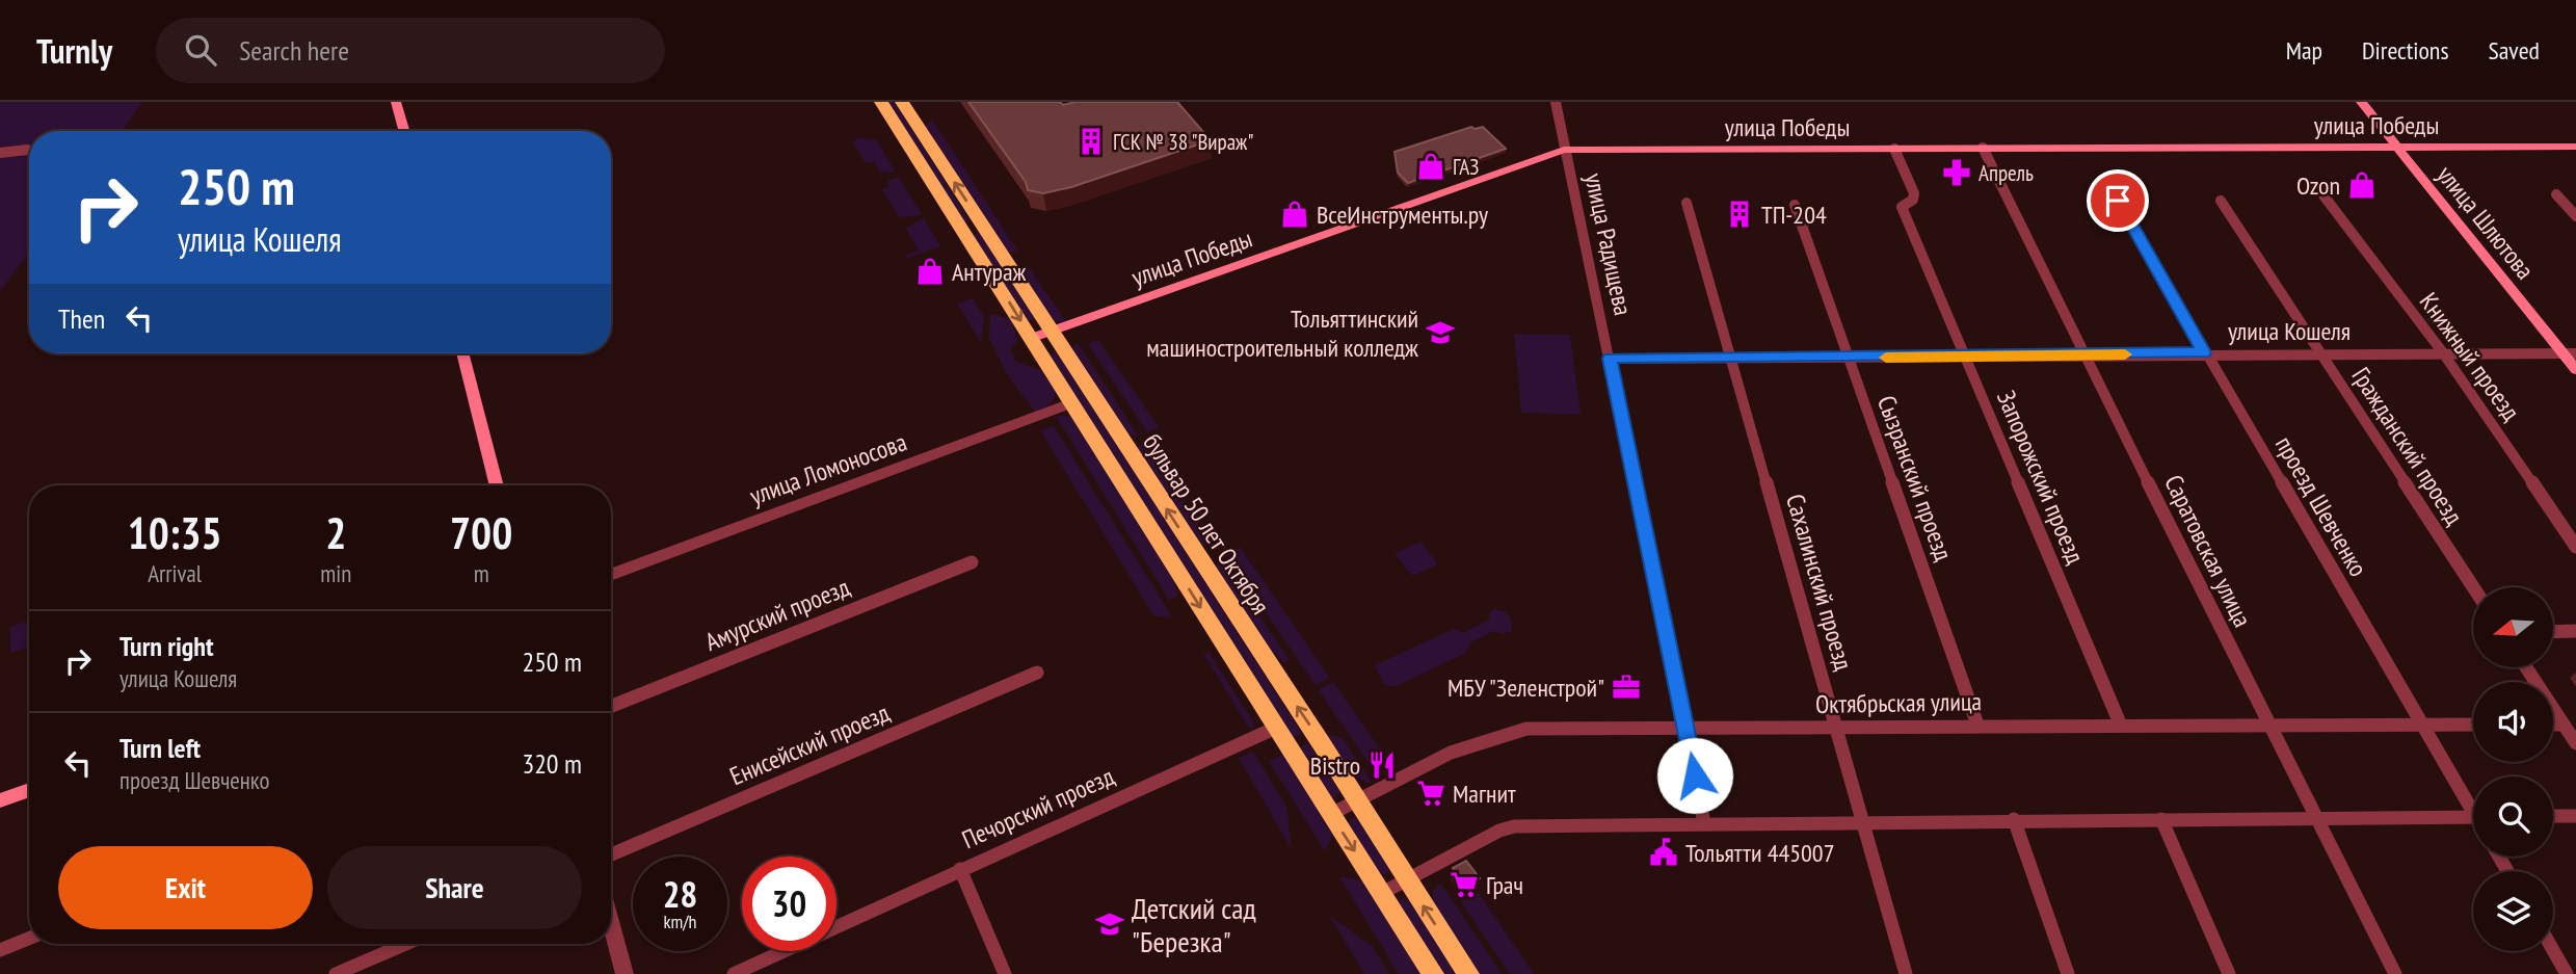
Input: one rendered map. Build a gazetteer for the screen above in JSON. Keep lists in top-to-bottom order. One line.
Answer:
{"streets":{"main road":["улица Победы","улица Шлютова","бульвар 50 лет Октября"],"street":["улица Радищева","улица Кошеля","Книжный проезд","Гражданский проезд","улица Ломоносова","Запорожский проезд","Сызранский проезд","проезд Шевченко","Саратовская улица","Сахалинский проезд","Амурский проезд","Октябрьская улица","Енисейский проезд","Печорский проезд"]},"crossings":[["улица Победы","улица Шлютова"],["улица Победы","улица Радищева"],["улица Победы","Запорожский проезд"],["улица Победы","бульвар 50 лет Октября"],["улица Победы","Саратовская улица"],["улица Шлютова","улица Кошеля"],["улица Радищева","улица Кошеля"],["улица Радищева","Октябрьская улица"],["улица Кошеля","Книжный проезд"],["улица Кошеля","Гражданский проезд"],["улица Кошеля","Запорожский проезд"],["улица Кошеля","Сызранский проезд"],["улица Кошеля","проезд Шевченко"],["улица Кошеля","Саратовская улица"],["улица Кошеля","Сахалинский проезд"],["улица Ломоносова","бульвар 50 лет Октября"],["Запорожский проезд","Октябрьская улица"],["Сызранский проезд","Октябрьская улица"],["проезд Шевченко","Октябрьская улица"],["бульвар 50 лет Октября","Октябрьская улица"],["бульвар 50 лет Октября","Печорский проезд"],["Саратовская улица","Октябрьская улица"],["Сахалинский проезд","Октябрьская улица"]],"places":{"building":["ГСК № 38 \"Вираж\"","ТП-204"],"shop":["ГАЗ","Ozon","ВсеИнструменты.ру","Антураж"],"pharmacy":["Апрель"],"school or university":["Тольяттинский машиностроительный колледж","Детский сад \"Березка\""],"office":["МБУ \"Зеленстрой\""],"restaurant":["Bistro"],"supermarket":["Магнит","Грач"],"public building":["Тольятти 445007"]},"north":"left","page":{"header":"Turnly","search":"Search here","nav":["Map","Directions","Saved"],"turn":["250 m","улица Кошеля"],"then":"Then","eta":["10:35","Arrival","2","min","700","m"],"list":[{"name":"Turn right","note":"улица Кошеля","value":"250 m"},{"name":"Turn left","note":"проезд Шевченко","value":"320 m"}],"buttons":["Exit","Share"],"speed":"28 km/h","limit":"30"}}
